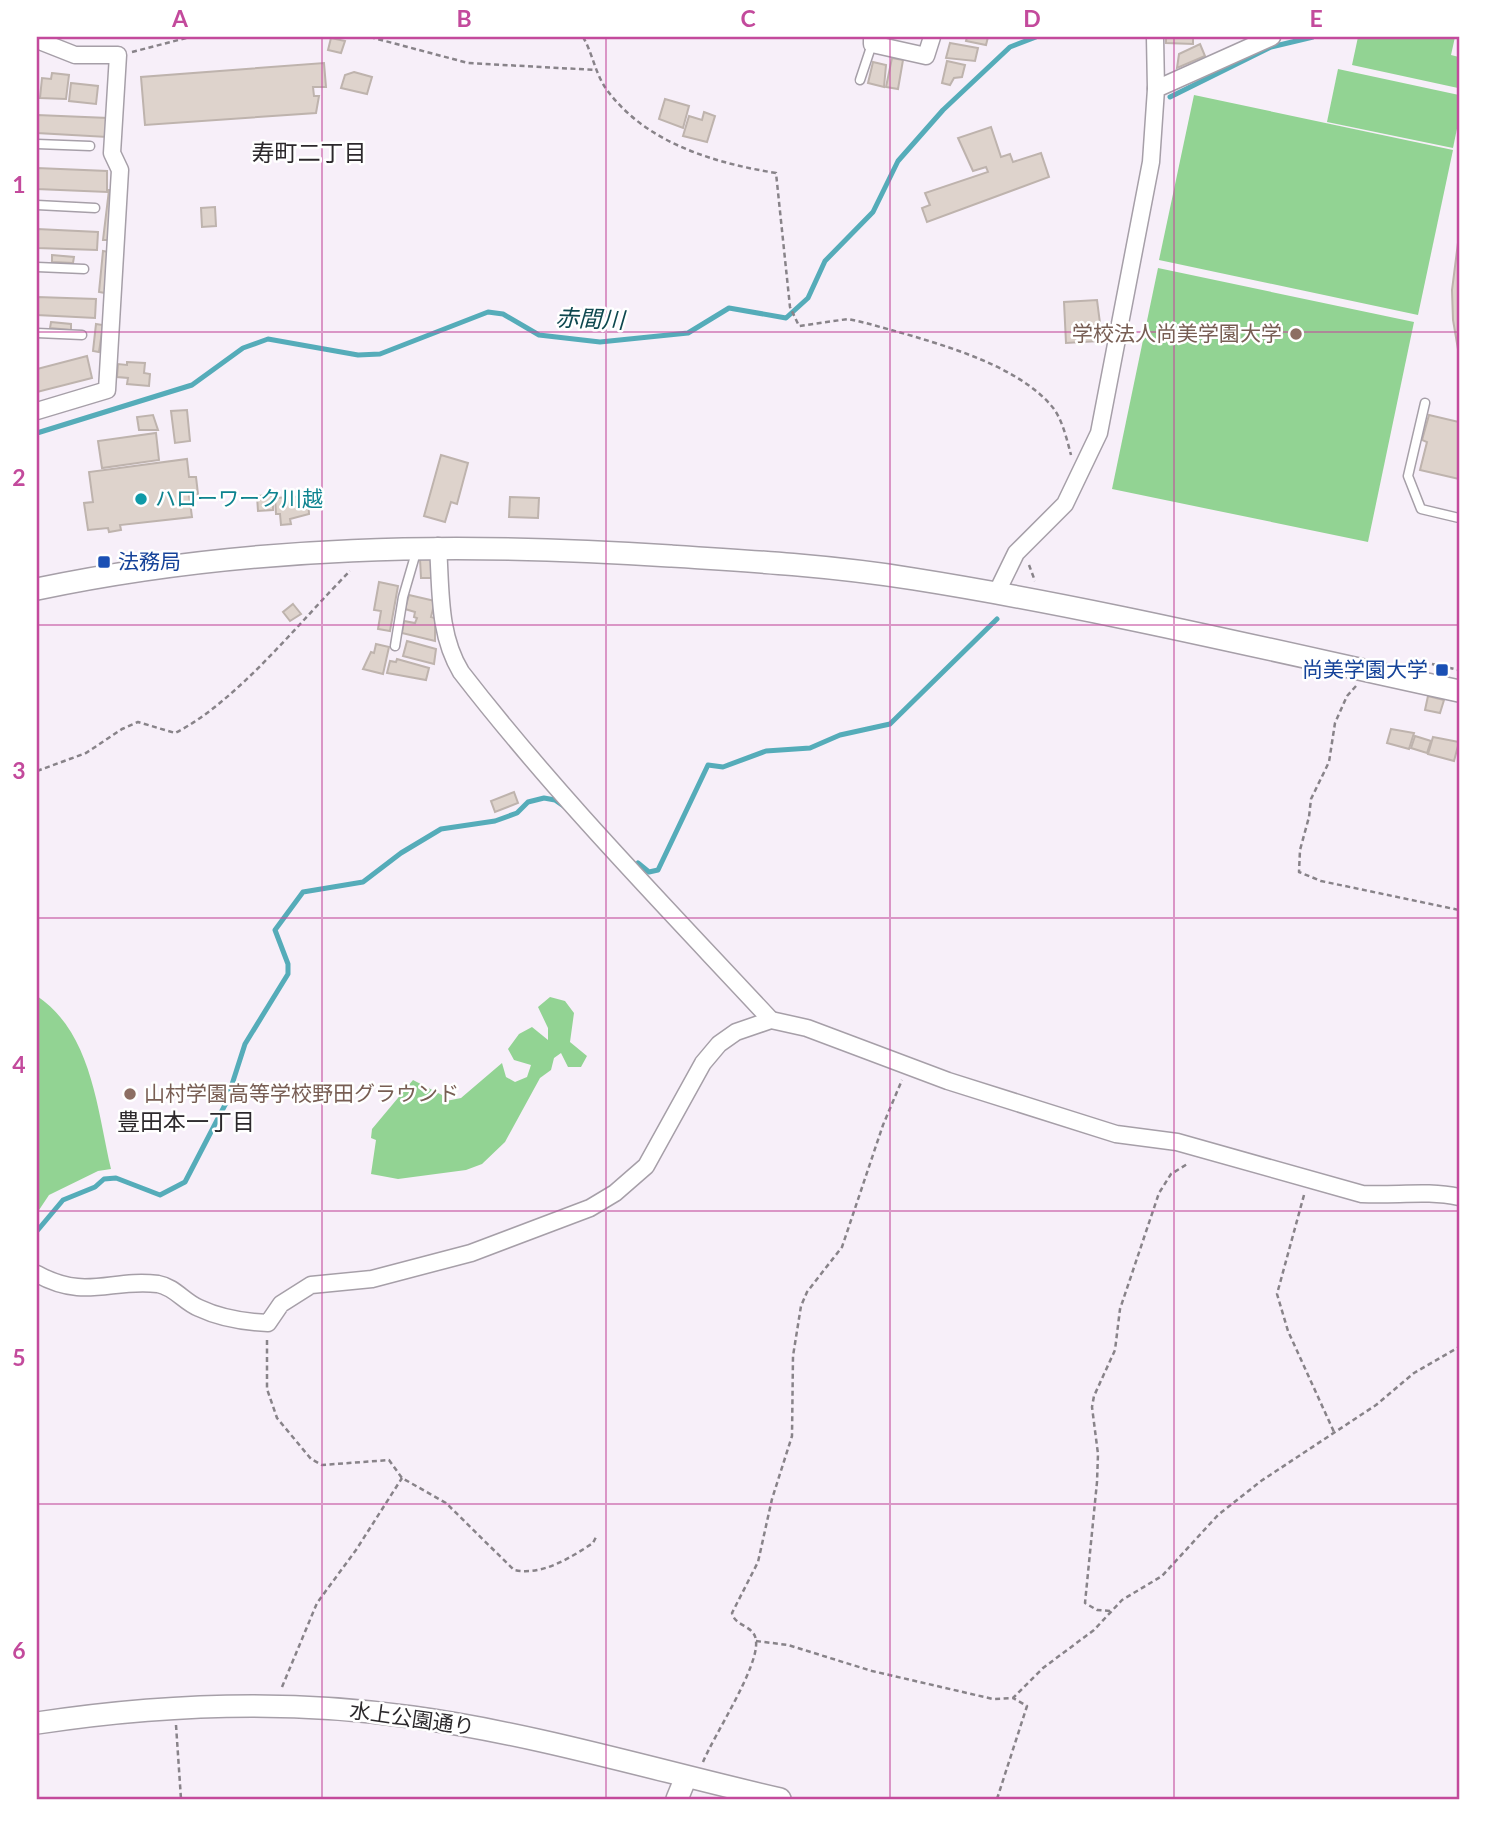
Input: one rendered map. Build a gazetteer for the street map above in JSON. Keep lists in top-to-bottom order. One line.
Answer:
{"streets":{"street":["水上公園通り"]},"districts":["寿町二丁目","豊田本一丁目"],"water":["赤間川"],"places":{"other":["学校法人尚美学園大学","ハローワーク川越","山村学園高等学校野田グラウンド"],"transit":["法務局","尚美学園大学"]},"grid":{"columns":["A","B","C","D","E"],"rows":["1","2","3","4","5","6"]}}
